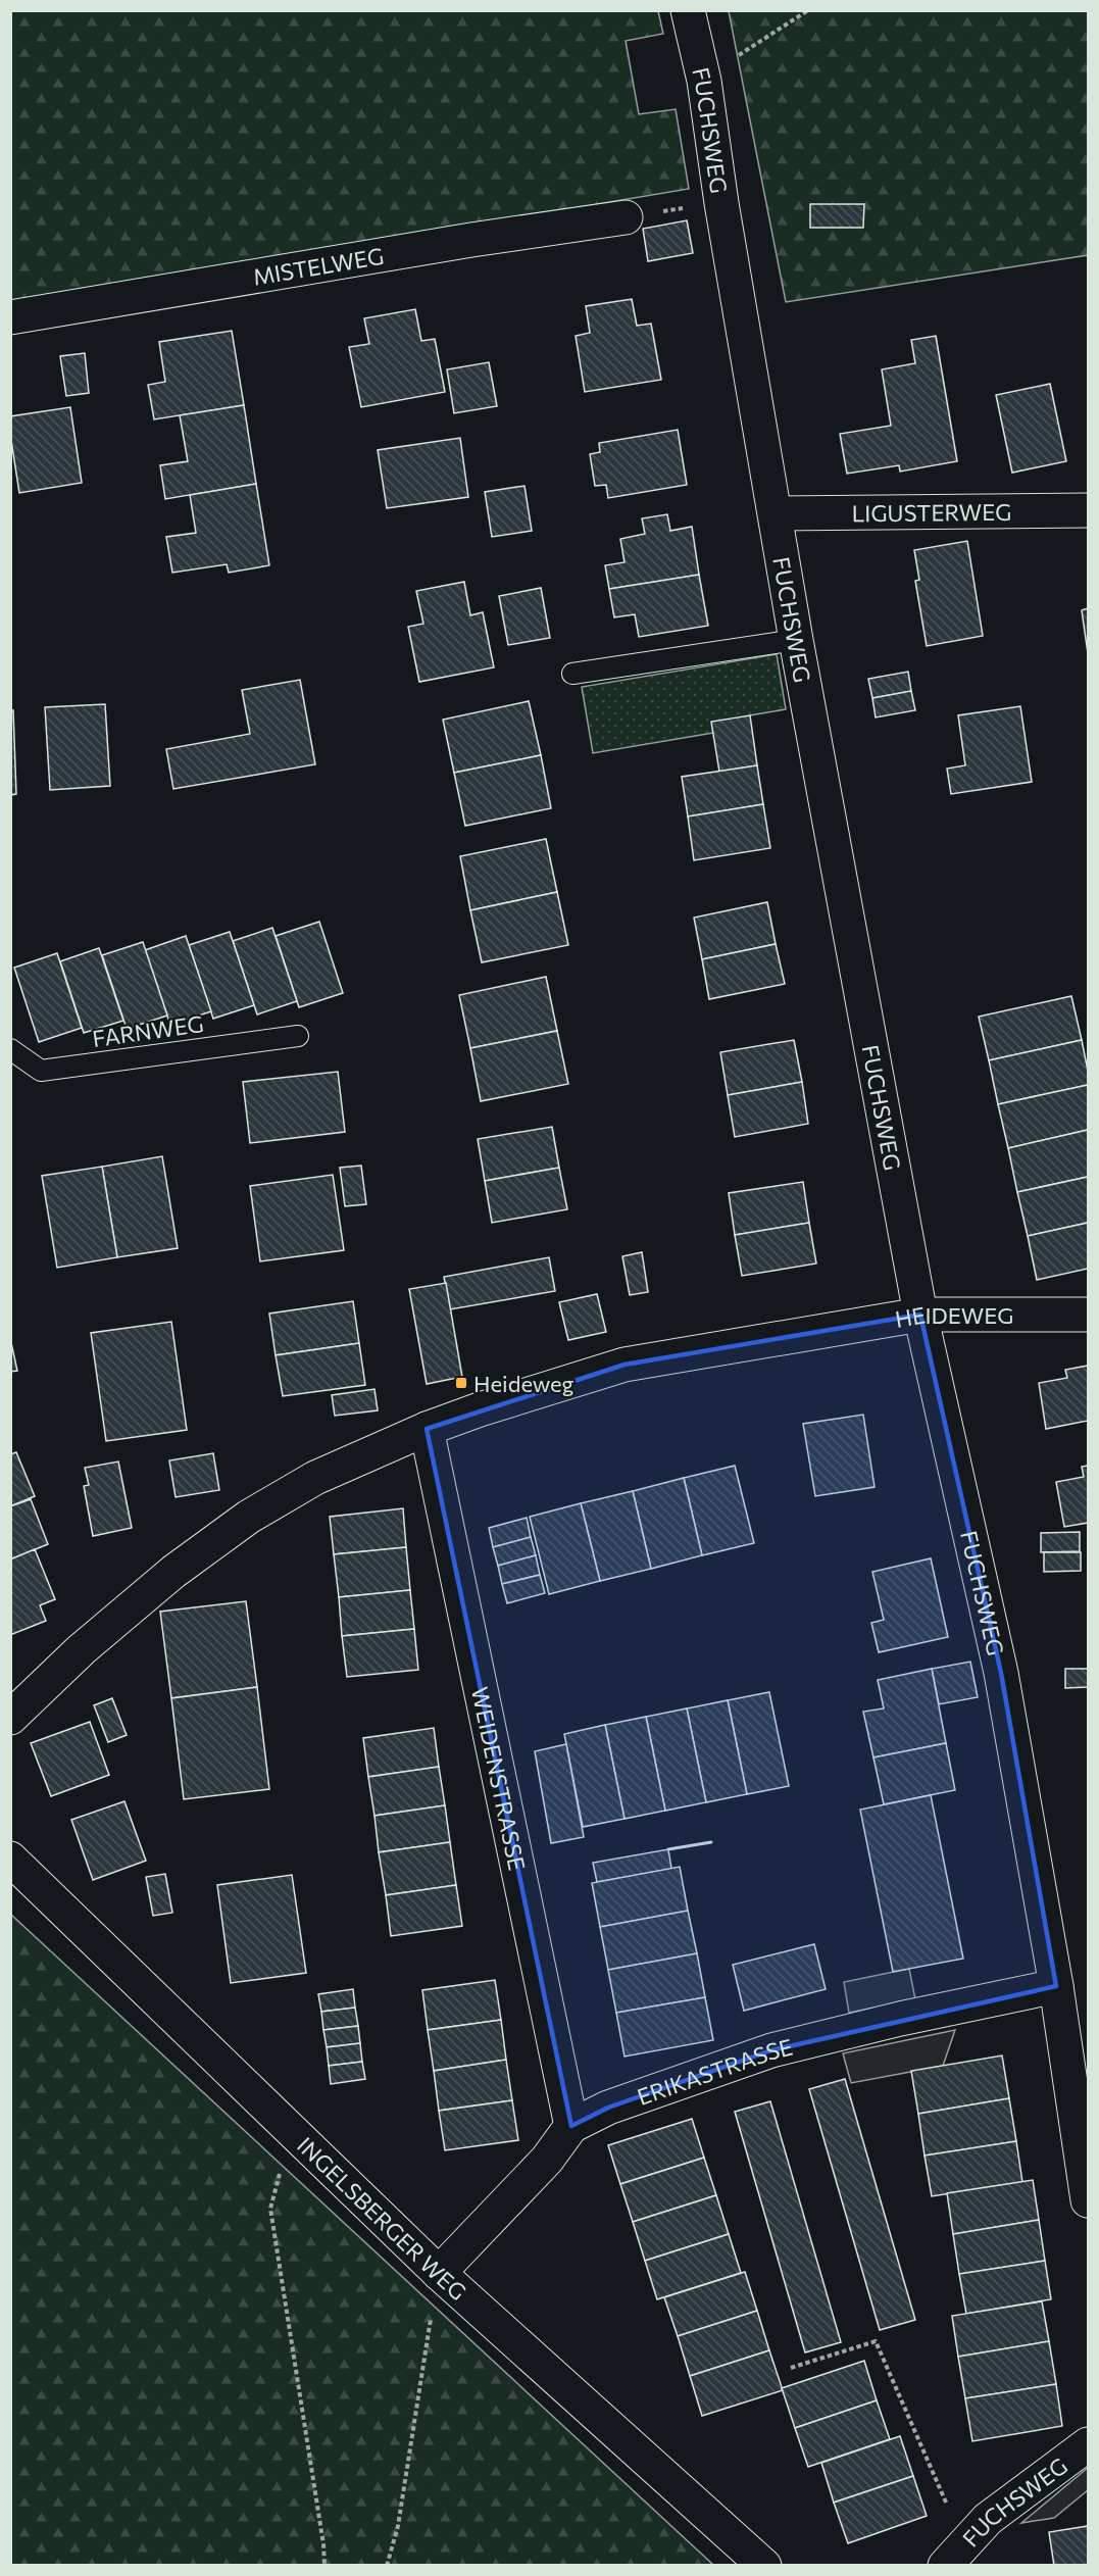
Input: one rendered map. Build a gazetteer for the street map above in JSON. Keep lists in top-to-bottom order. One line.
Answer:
{"streets":{"street":["FUCHSWEG","MISTELWEG","LIGUSTERWEG","HEIDEWEG","WEIDENSTRASSE","ERIKASTRASSE","INGELSBERGER WEG"],"lane":["FARNWEG"]},"crossings":[["FUCHSWEG","LIGUSTERWEG"],["FUCHSWEG","HEIDEWEG"],["FUCHSWEG","ERIKASTRASSE"],["HEIDEWEG","WEIDENSTRASSE"],["WEIDENSTRASSE","ERIKASTRASSE"],["ERIKASTRASSE","INGELSBERGER WEG"]],"places":{"transit":["Heideweg"]}}
